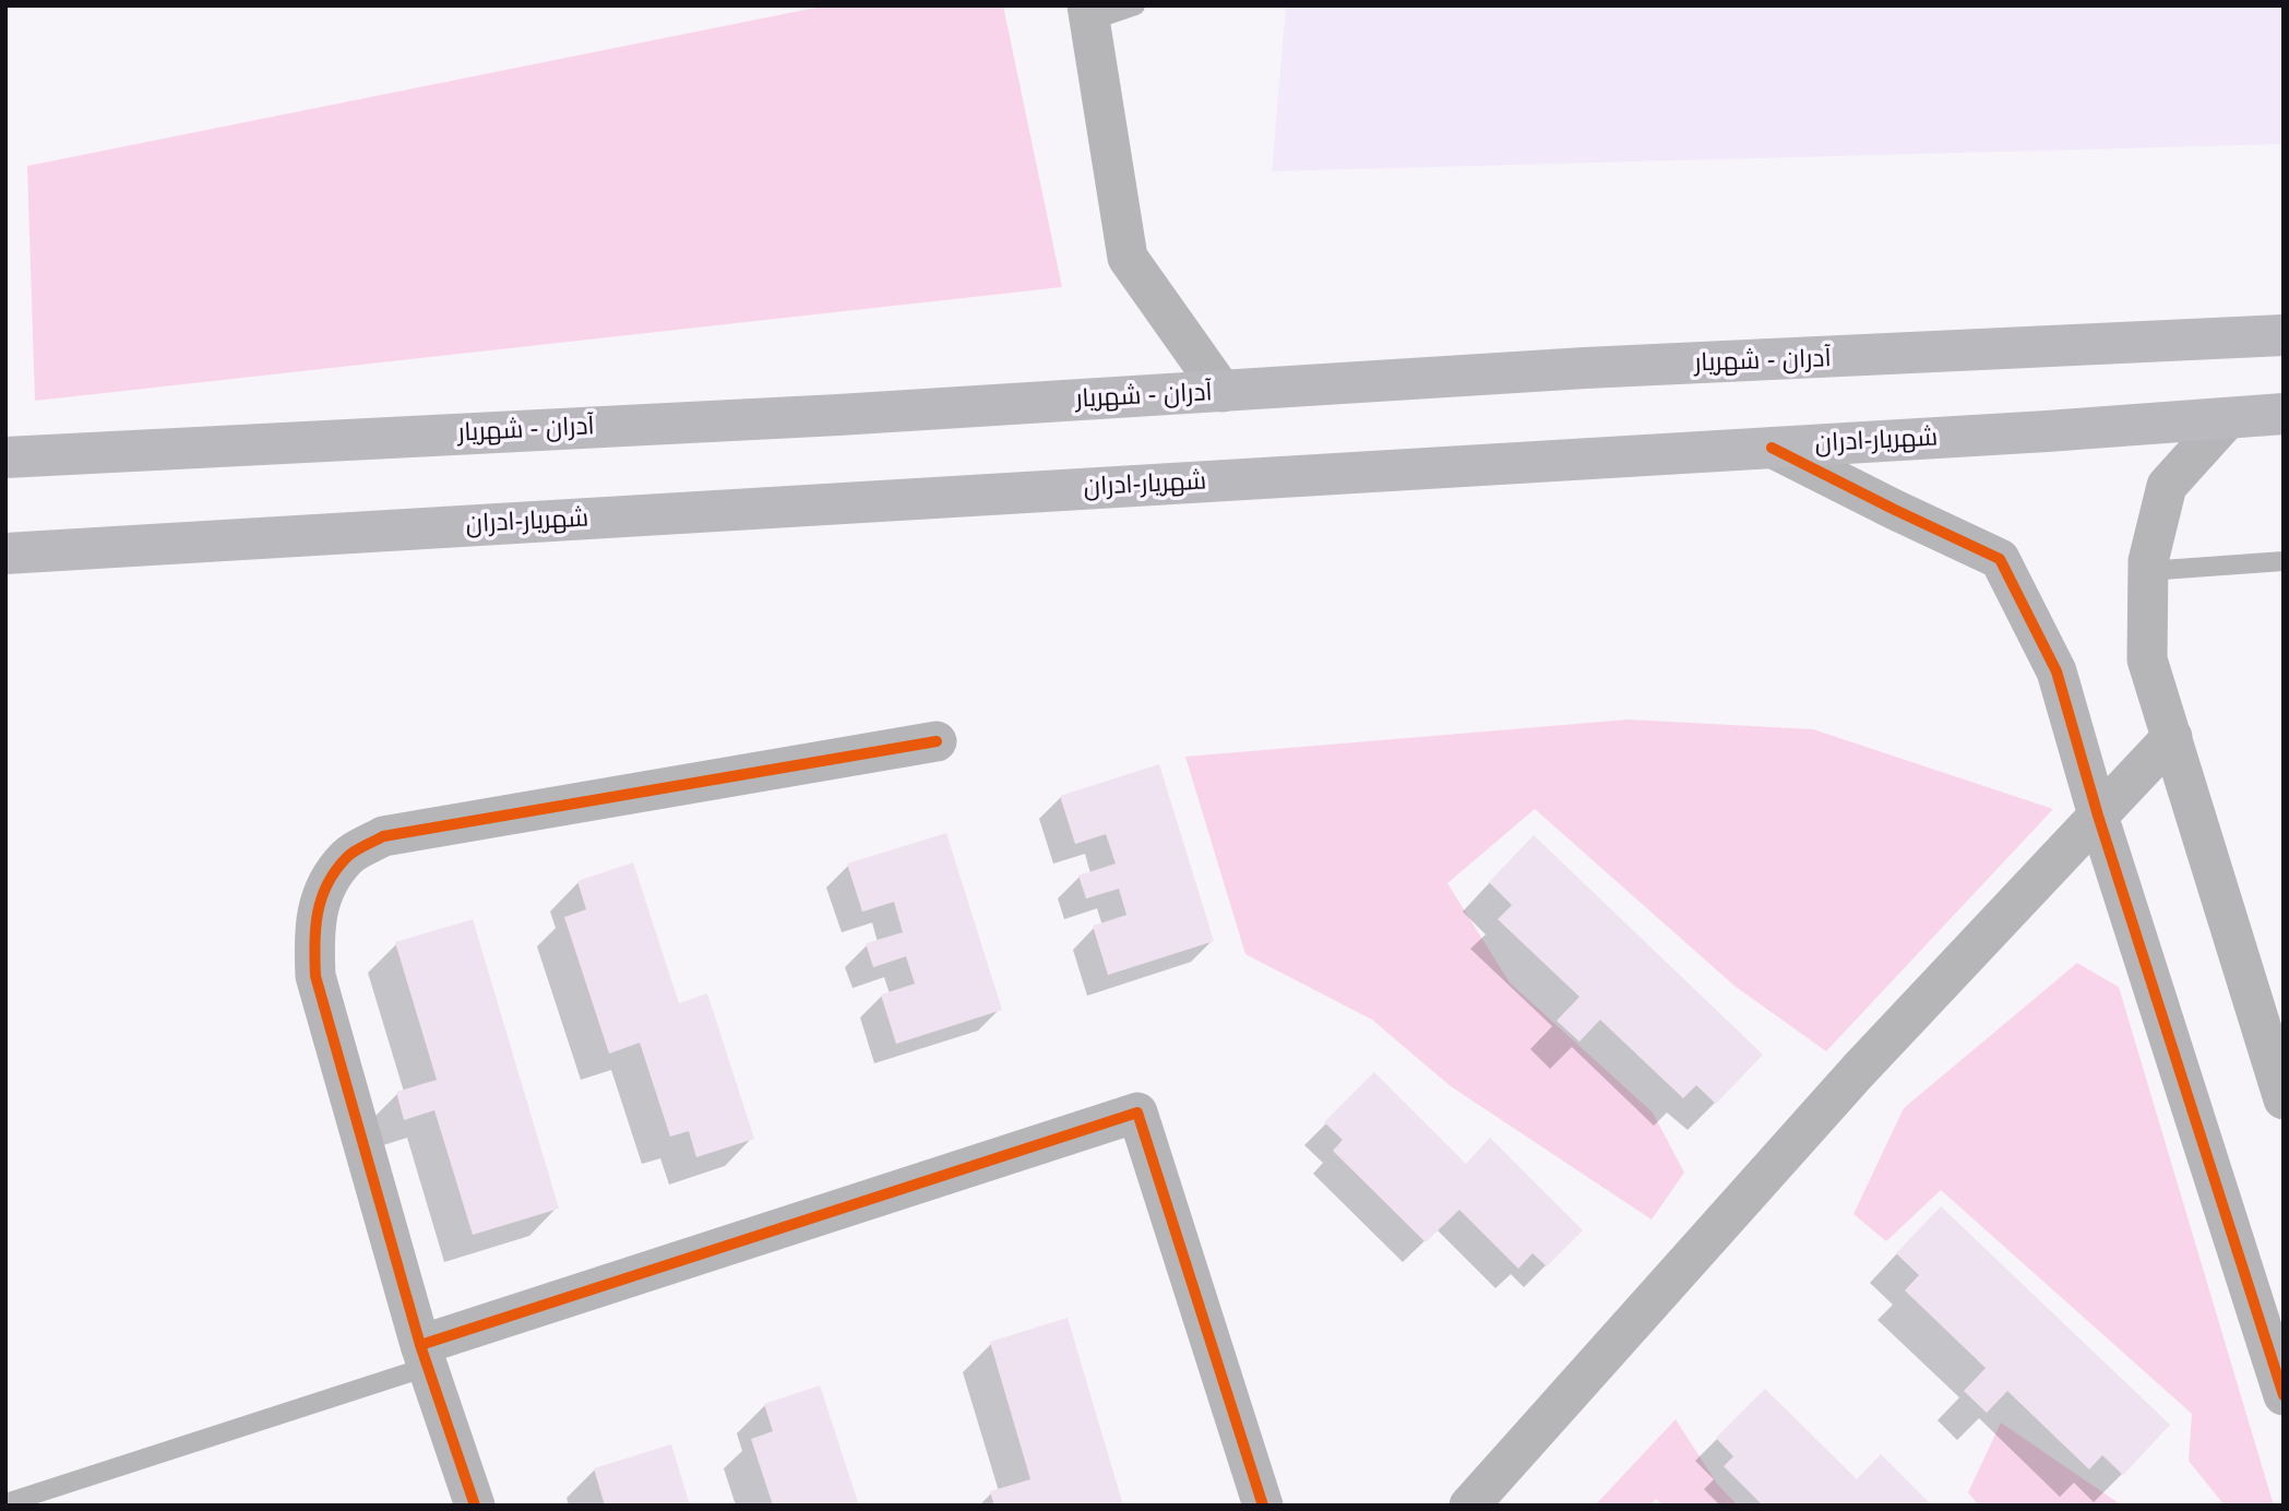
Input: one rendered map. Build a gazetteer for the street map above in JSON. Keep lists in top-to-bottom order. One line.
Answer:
{"streets":{"main road":["آدران - شهریار","شهریار-ادران"]}}
